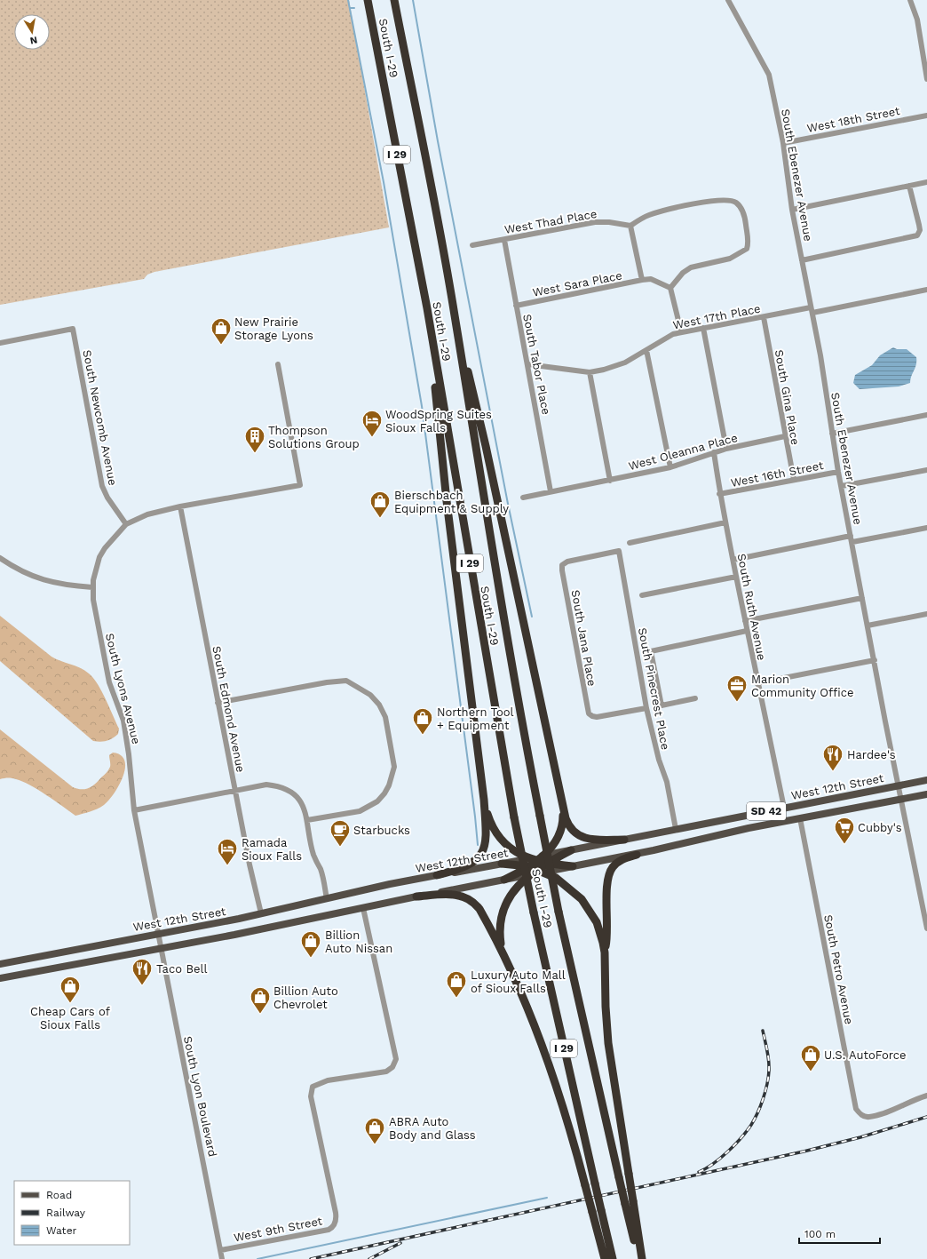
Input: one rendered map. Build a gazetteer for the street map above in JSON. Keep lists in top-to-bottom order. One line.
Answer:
{"streets":{"highway":["South I-29","I 29"],"main road":["West 12th Street","SD 42"],"street":["West 18th Street","South Ebenezer Avenue","West Thad Place","West Sara Place","West 17th Place","South Tabor Place","South Gina Place","South Newcomb Avenue","West Oleanna Place","West 16th Street","South Ruth Avenue","South Jana Place","South Lyons Avenue","South Pinecrest Place","South Edmond Avenue","South Petro Avenue","South Lyon Boulevard","West 9th Street"]},"crossings":[["South I-29","I 29"],["West 18th Street","South Ebenezer Avenue"],["South Ebenezer Avenue","West 17th Place"],["South Ebenezer Avenue","West 16th Street"],["South Ebenezer Avenue","West 12th Street"],["South Ebenezer Avenue","SD 42"],["West Thad Place","South Tabor Place"],["West Sara Place","South Tabor Place"],["West 17th Place","South Tabor Place"],["West 17th Place","South Gina Place"],["South Tabor Place","West Oleanna Place"],["South Gina Place","West Oleanna Place"],["South Gina Place","West 16th Street"],["South Newcomb Avenue","South Lyons Avenue"],["West Oleanna Place","South Ruth Avenue"],["West 16th Street","South Ruth Avenue"],["South Ruth Avenue","West 12th Street"],["South Jana Place","South Pinecrest Place"],["South Lyons Avenue","South Edmond Avenue"],["South Lyons Avenue","West 12th Street"],["South Lyons Avenue","South Lyon Boulevard"],["South Pinecrest Place","West 12th Street"],["South Edmond Avenue","West 12th Street"],["West 12th Street","South Lyon Boulevard"],["SD 42","South Petro Avenue"],["South Lyon Boulevard","West 9th Street"]],"places":{"shop":["New Prairie Storage Lyons","Bierschbach Equipment & Supply","Northern Tool + Equipment","Billion Auto Nissan","Luxury Auto Mall of Sioux Falls","Cheap Cars of Sioux Falls","Billion Auto Chevrolet","U.S. AutoForce","ABRA Auto Body and Glass"],"hotel":["WoodSpring Suites Sioux Falls","Ramada Sioux Falls"],"building":["Thompson Solutions Group"],"office":["Marion Community Office"],"restaurant":["Hardee's","Taco Bell"],"supermarket":["Cubby's"],"cafe":["Starbucks"]},"legend":["Road","Railway","Water"],"scale_bar":"100 m","north":"bottom"}
